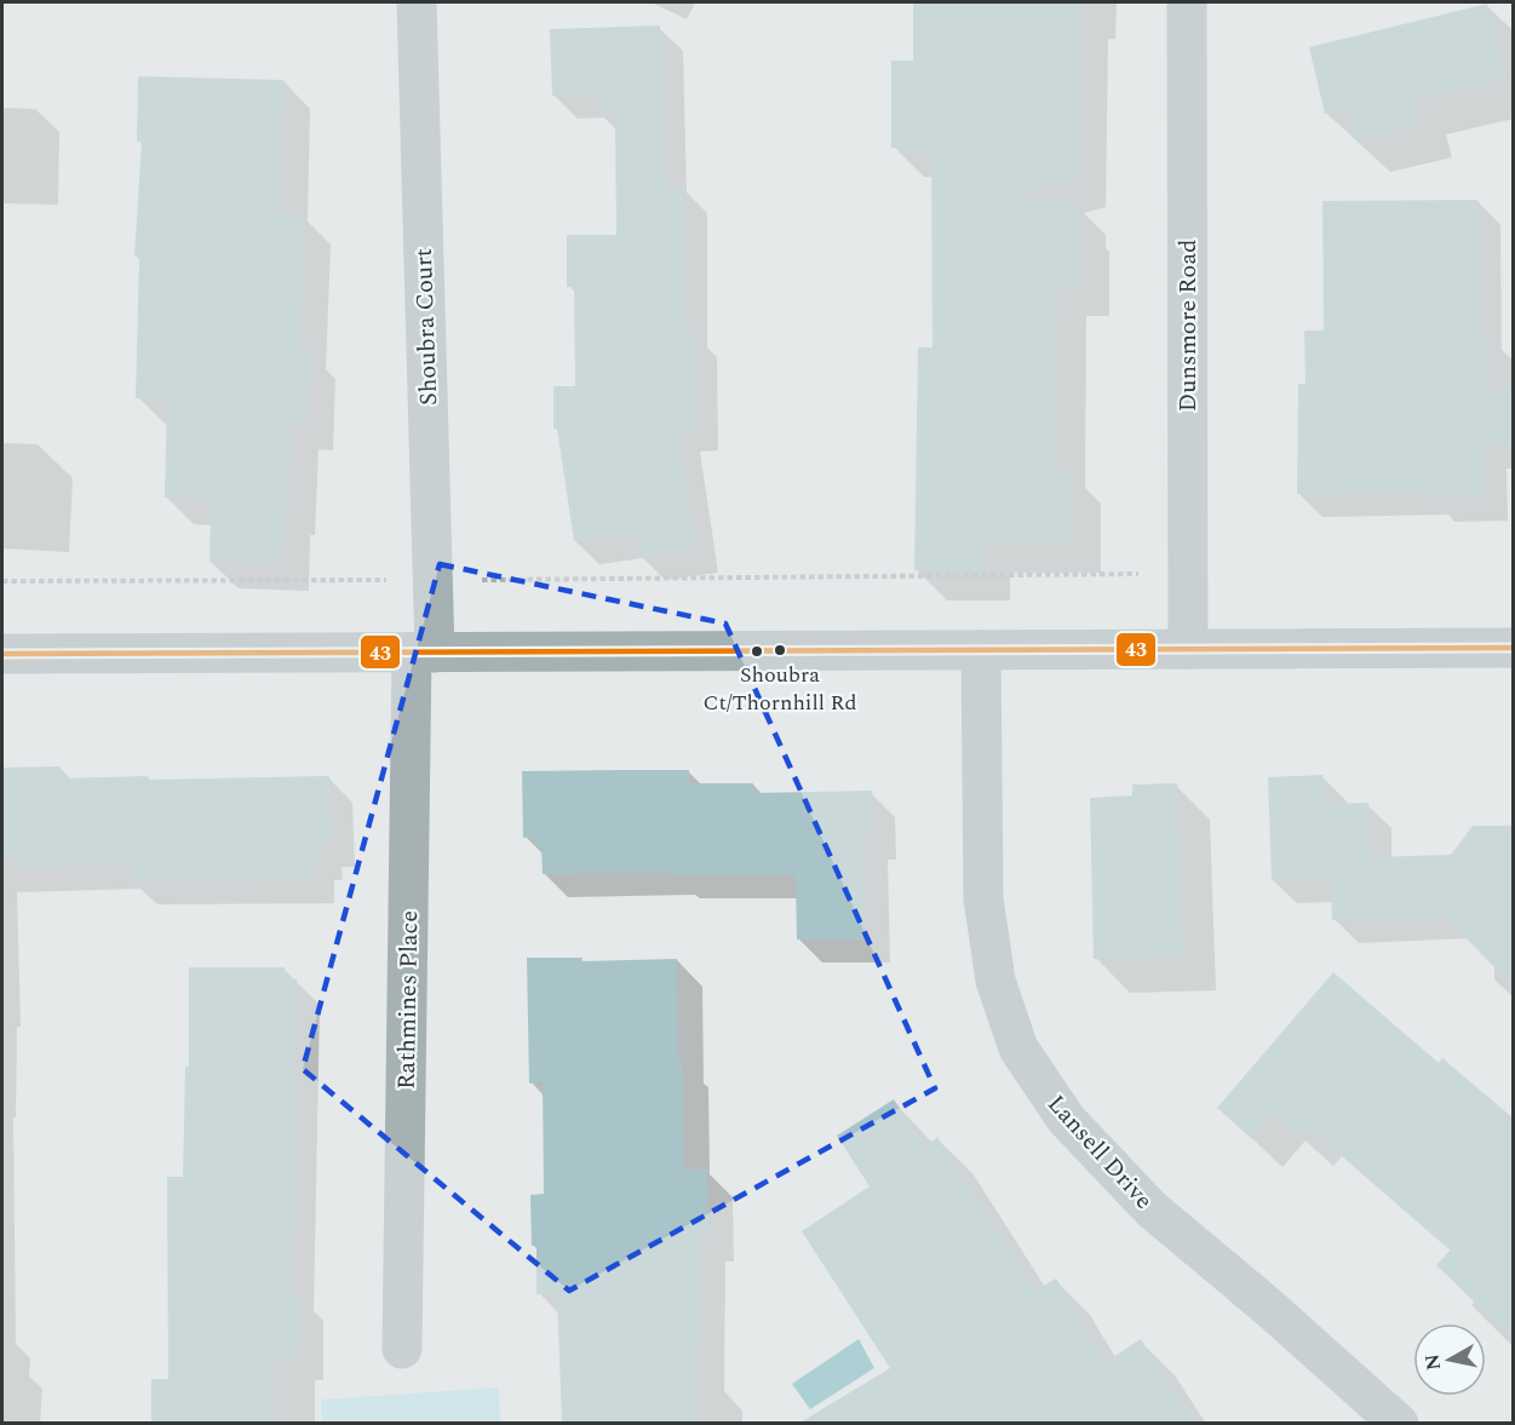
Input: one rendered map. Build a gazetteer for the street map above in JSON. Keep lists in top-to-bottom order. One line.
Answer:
{"streets":{"street":["Dunsmore Road","Shoubra Court","Rathmines Place","Lansell Drive"]},"crossings":[["Shoubra Court","Rathmines Place"]],"places":["Shoubra Ct/Thornhill Rd"],"lines":["transit line 43"],"north":"left"}
